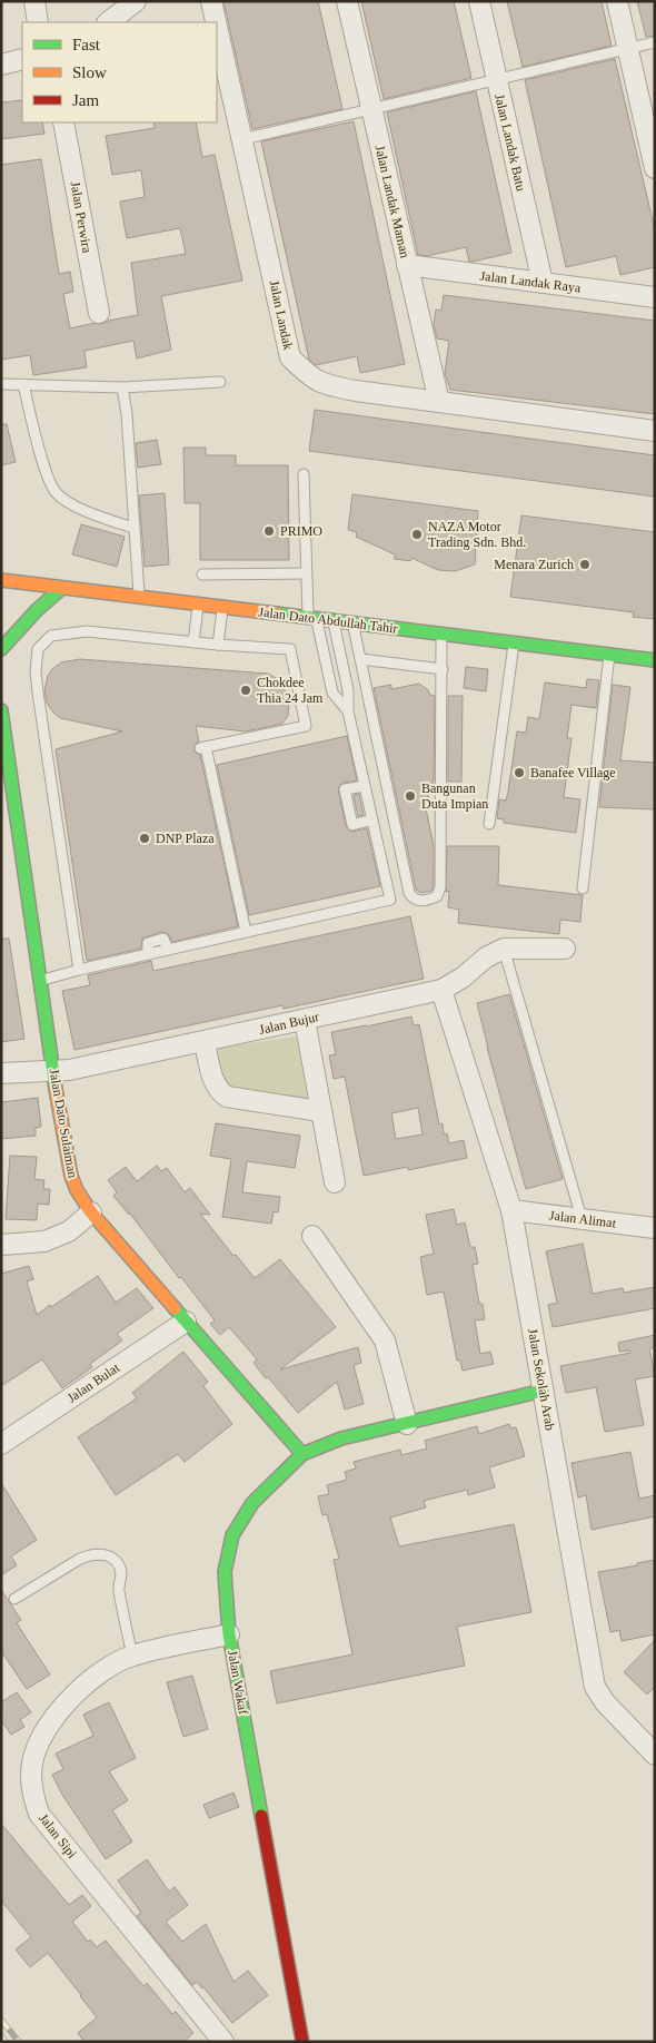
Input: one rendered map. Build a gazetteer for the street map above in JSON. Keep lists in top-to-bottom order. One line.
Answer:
{"streets":{"street":["Jalan Landak Batu","Jalan Landak Maman","Jalan Perwira","Jalan Landak Raya","Jalan Landak","Jalan Dato Abdullah Tahir","Jalan Bujur","Jalan Dato Sulaiman","Jalan Alimat","Jalan Sekolah Arab","Jalan Bulat","Jalan Wakaf","Jalan Sipi"]},"crossings":[["Jalan Landak Batu","Jalan Landak Raya"],["Jalan Landak Maman","Jalan Landak Raya"],["Jalan Landak Maman","Jalan Landak"],["Jalan Bujur","Jalan Dato Sulaiman"],["Jalan Bujur","Jalan Sekolah Arab"],["Jalan Dato Sulaiman","Jalan Bulat"],["Jalan Dato Sulaiman","Jalan Wakaf"],["Jalan Alimat","Jalan Sekolah Arab"],["Jalan Sekolah Arab","Jalan Wakaf"],["Jalan Wakaf","Jalan Sipi"]],"places":["PRIMO","NAZA Motor Trading Sdn. Bhd.","Menara Zurich","Chokdee Thia 24 Jam","Banafee Village","Bangunan Duta Impian","DNP Plaza"],"legend":["Fast","Slow","Jam"]}
